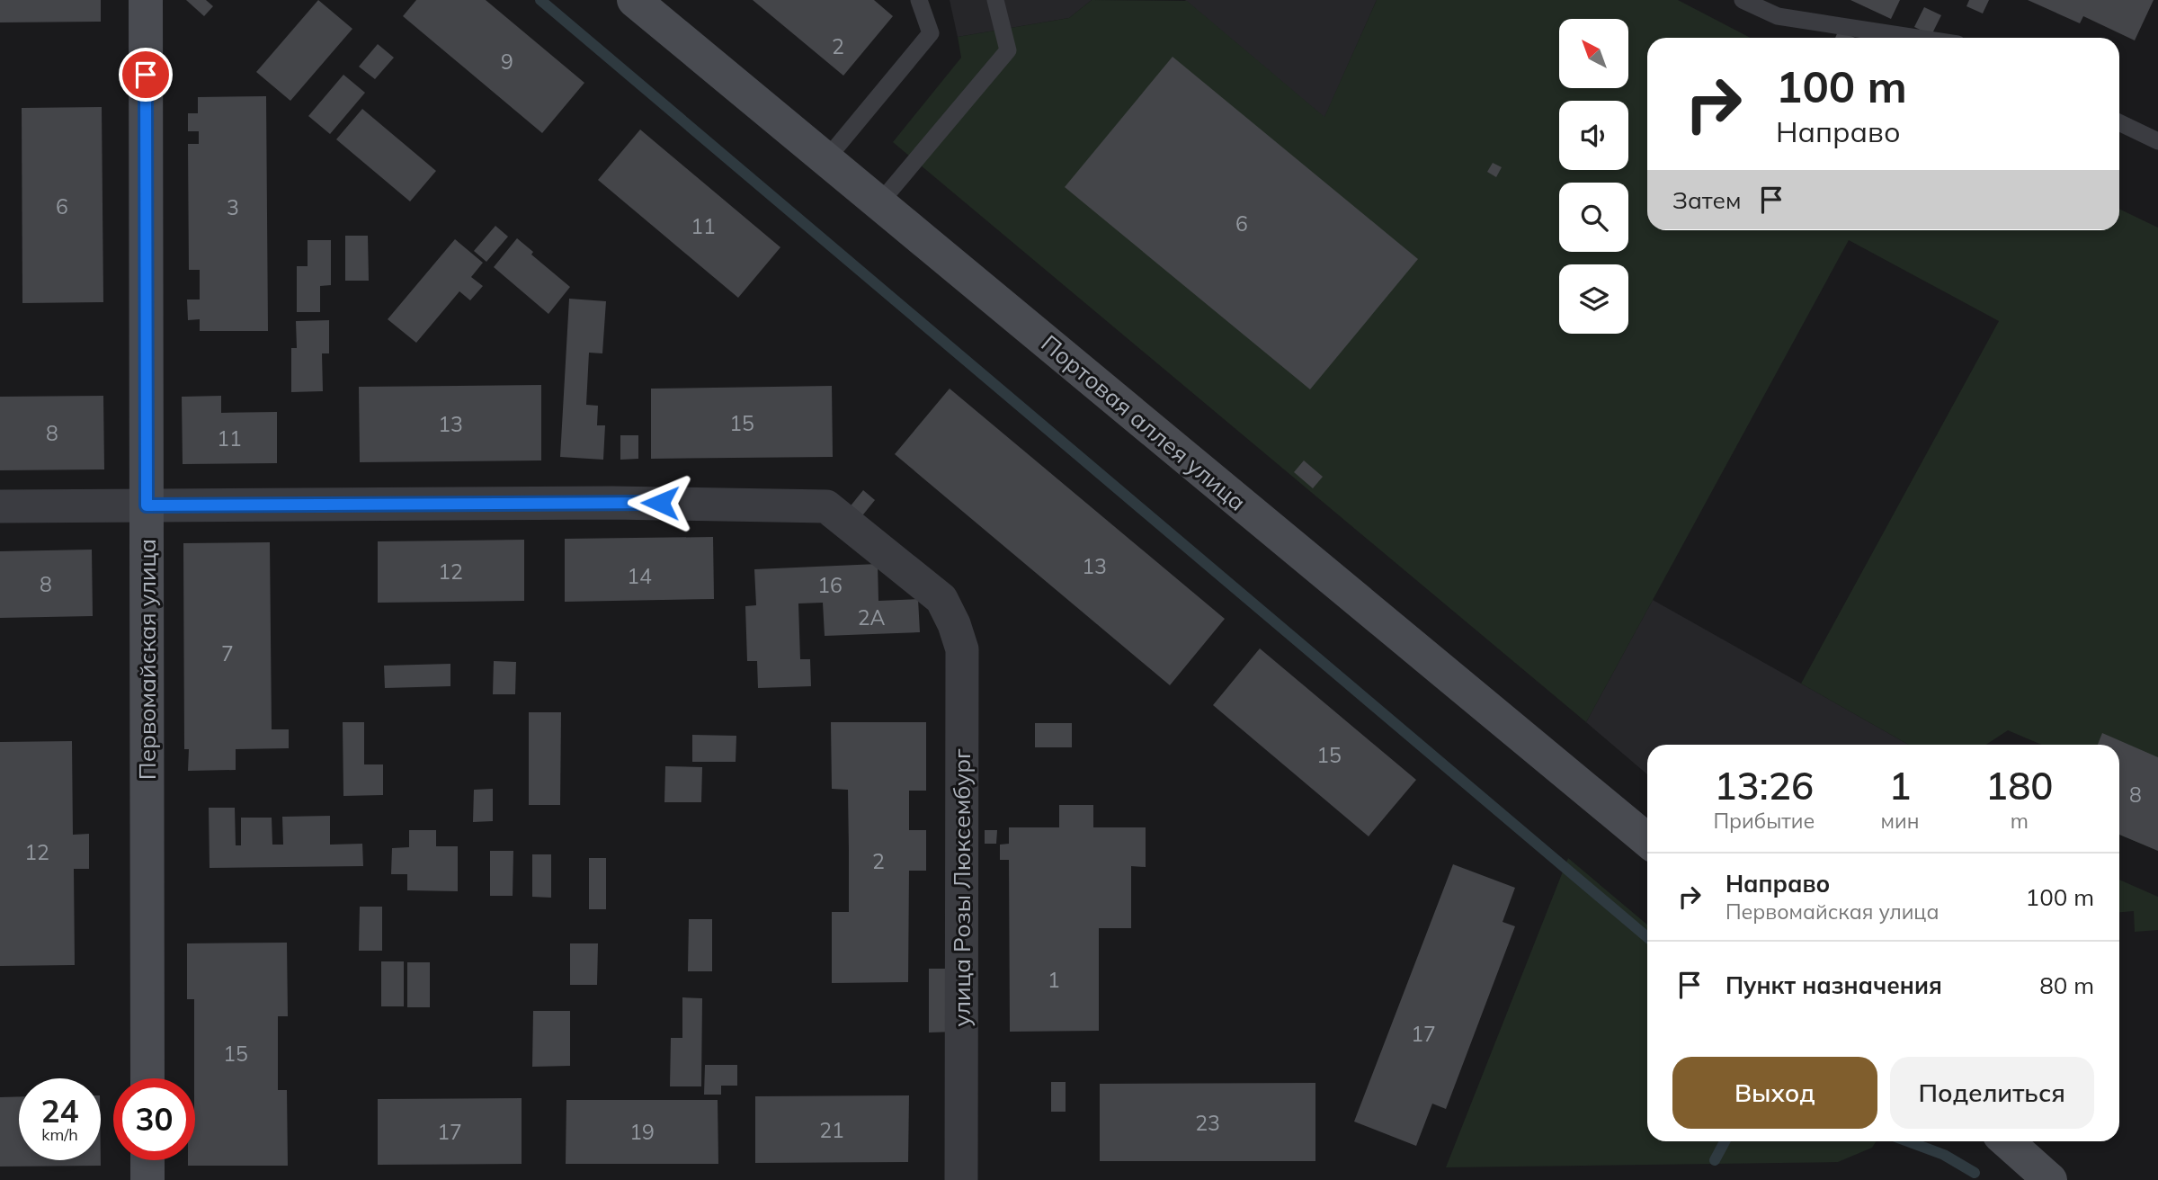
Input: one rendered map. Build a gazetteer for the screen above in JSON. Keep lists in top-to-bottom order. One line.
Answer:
{"streets":{"street":["Портовая аллея улица","Первомайская улица","улица Розы Люксембург"]},"crossings":[["Первомайская улица","улица Розы Люксембург"]],"house_numbers":["2","9","6","3","6","11","15","13","8","11","13","12","14","8","16","2А","7","15","8","12","2","1","17","15","23","21","17","19"],"north":"top left","page":{"turn":["100 m","Направо"],"then":"Затем","eta":["13:26","Прибытие","1","мин","180","m"],"list":[{"name":"Направо","note":"Первомайская улица","value":"100 m"},{"name":"Пункт назначения","value":"80 m"}],"buttons":["Выход","Поделиться"],"speed":"24 km/h","limit":"30"}}
